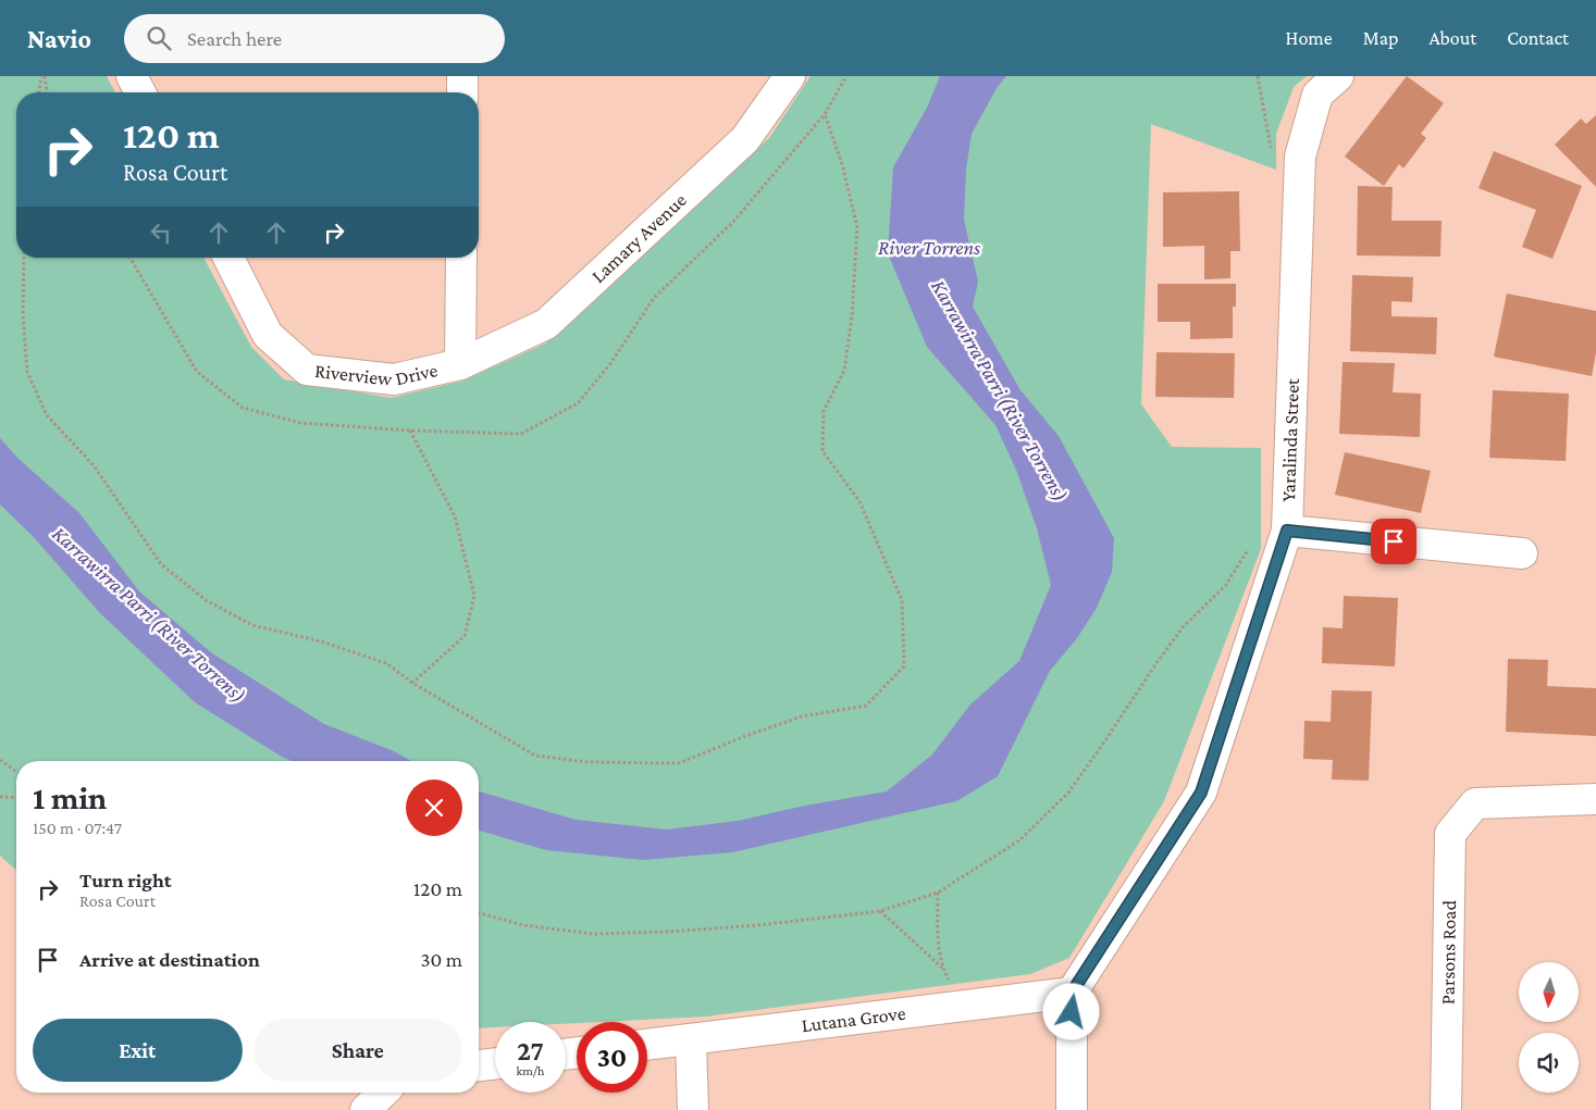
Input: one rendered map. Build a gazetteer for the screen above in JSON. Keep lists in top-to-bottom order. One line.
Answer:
{"streets":{"street":["Lamary Avenue","Riverview Drive","Yaralinda Street","Parsons Road","Lutana Grove"]},"crossings":[["Lamary Avenue","Riverview Drive"],["Yaralinda Street","Lutana Grove"]],"water":["River Torrens","Karrawirra Parri (River Torrens)"],"north":"bottom","page":{"header":"Navio","search":"Search here","nav":["Home","Map","About","Contact"],"turn":["120 m","Rosa Court"],"heading":["1 min","150 m · 07:47"],"list":[{"name":"Turn right","note":"Rosa Court","value":"120 m"},{"name":"Arrive at destination","value":"30 m"}],"buttons":["Exit","Share"],"speed":"27 km/h","limit":"30"}}
